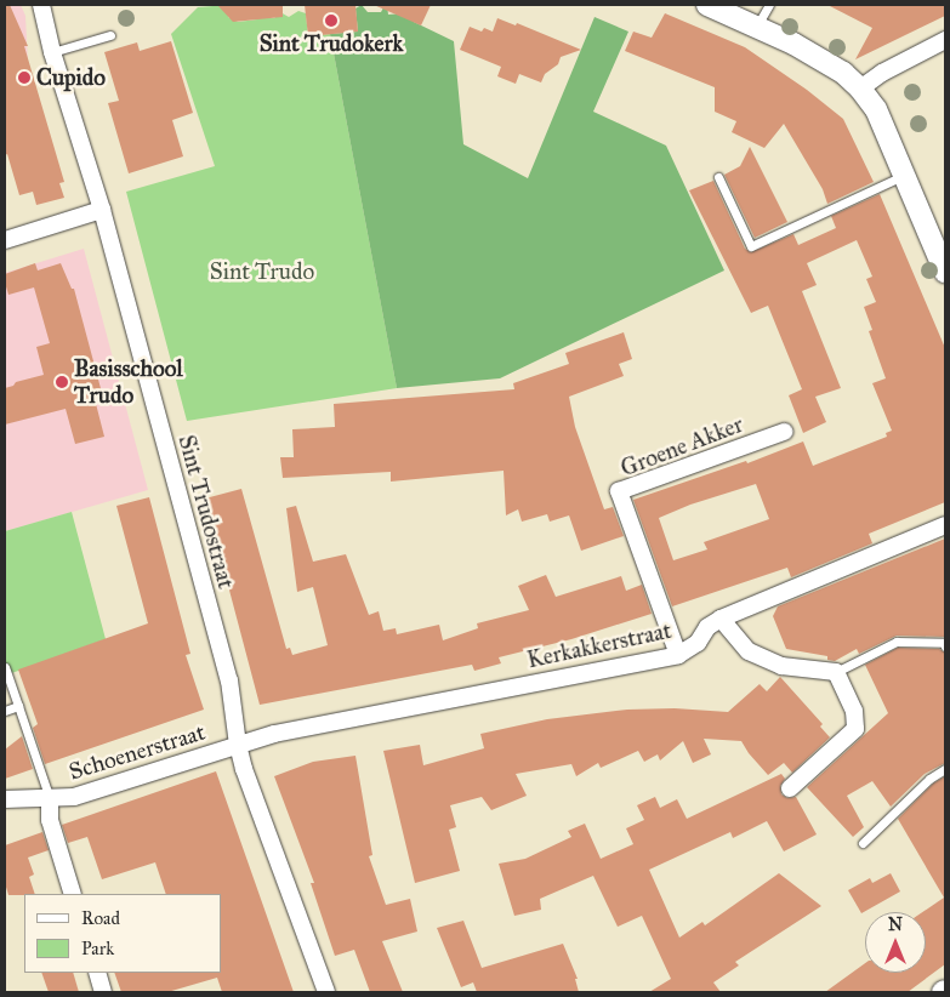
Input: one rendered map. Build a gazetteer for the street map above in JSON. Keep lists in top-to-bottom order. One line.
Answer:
{"streets":{"street":["Groene Akker","Sint Trudostraat","Kerkakkerstraat","Schoenerstraat"]},"crossings":[["Groene Akker","Kerkakkerstraat"],["Sint Trudostraat","Kerkakkerstraat"],["Sint Trudostraat","Schoenerstraat"],["Kerkakkerstraat","Schoenerstraat"]],"parks":["Sint Trudo"],"places":["Sint Trudokerk","Cupido","Basisschool Trudo"],"legend":["Road","Park"],"north":"top"}
